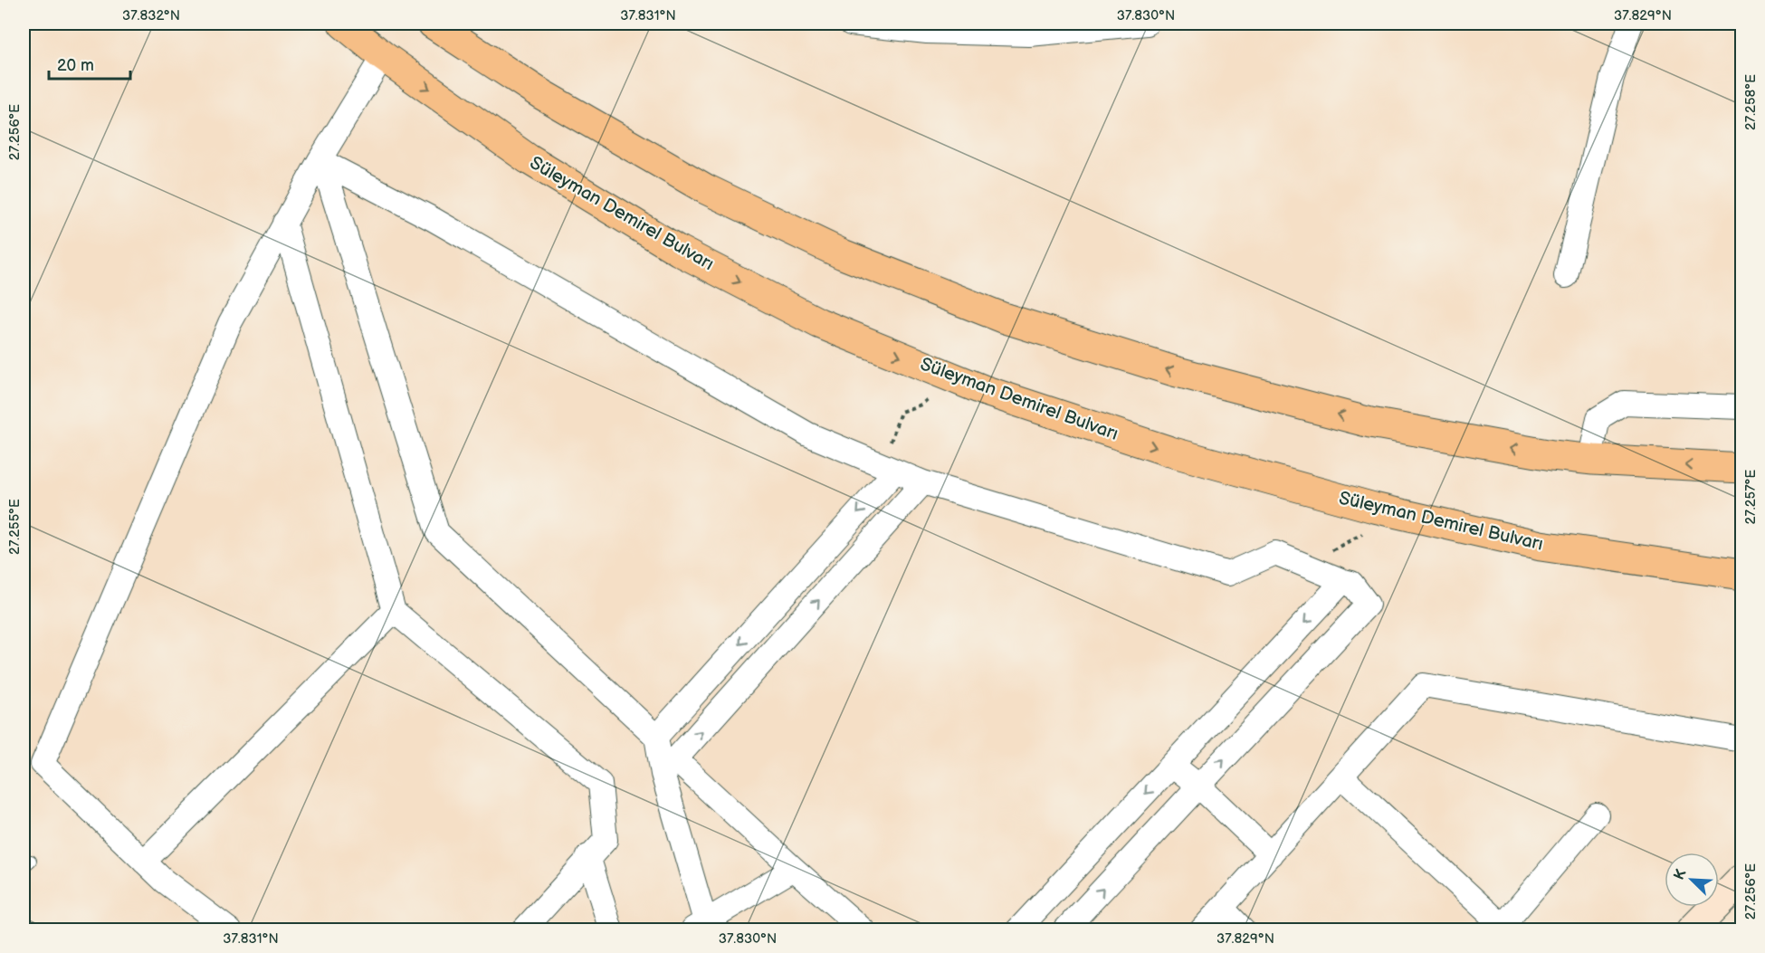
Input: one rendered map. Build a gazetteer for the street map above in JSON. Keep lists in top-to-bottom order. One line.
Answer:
{"streets":{"highway":["Süleyman Demirel Bulvarı"]},"scale_bar":"20 m","north":"top left","coordinates":["37.832°N","37.831°N","37.830°N","37.829°N","27.258°E","27.256°E","27.257°E","27.255°E"]}
